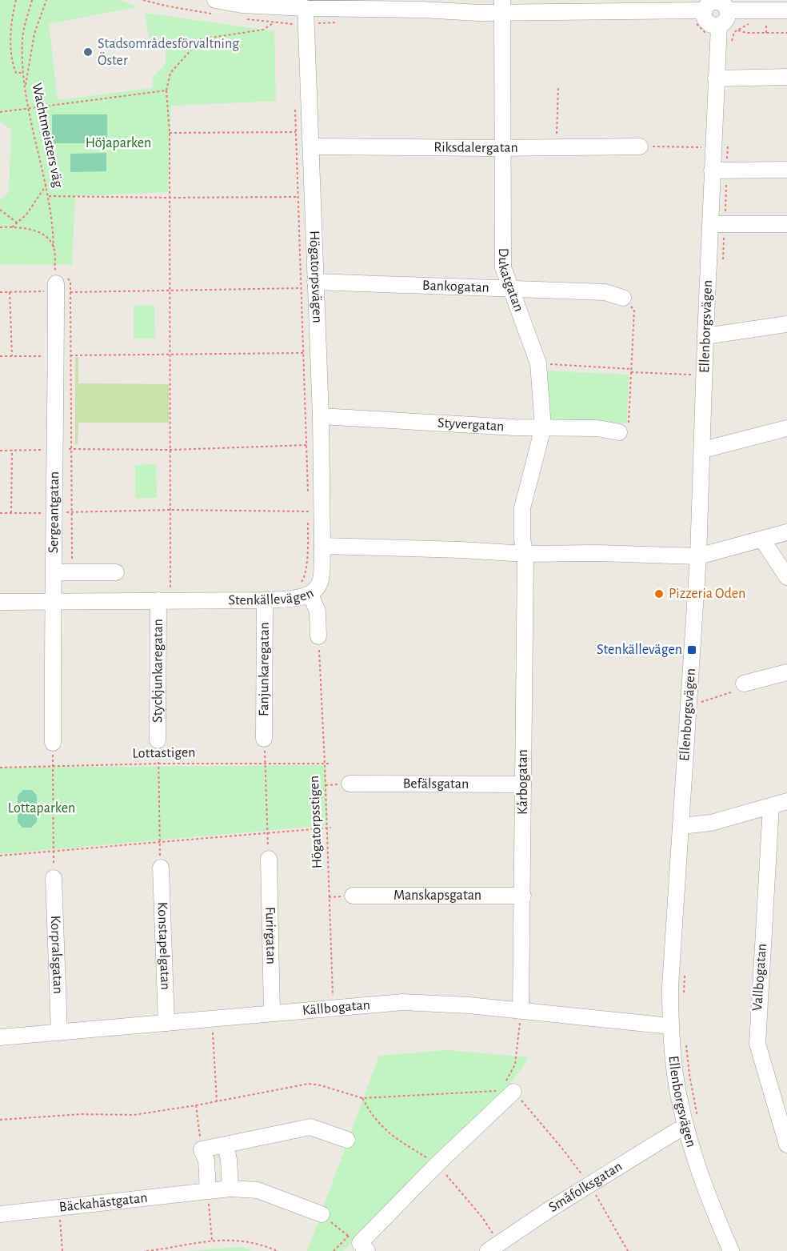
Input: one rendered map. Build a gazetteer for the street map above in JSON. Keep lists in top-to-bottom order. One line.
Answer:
{"streets":{"street":["Riksdalergatan","Högatorpsvägen","Dukatgatan","Bankogatan","Ellenborgsvägen","Styvergatan","Sergeantgatan","Stenkällevägen","Fanjunkaregatan","Styckjunkaregatan","Kårbogatan","Befälsgatan","Manskapsgatan","Furirgatan","Konstapelgatan","Korpralsgatan","Vallbogatan","Källbogatan","Småfolksgatan","Bäckahästgatan"],"path":["Wachtmeisters väg","Lottastigen","Högatorpsstigen"]},"crossings":[["Wachtmeisters väg","Sergeantgatan"],["Riksdalergatan","Högatorpsvägen"],["Riksdalergatan","Dukatgatan"],["Högatorpsvägen","Bankogatan"],["Högatorpsvägen","Styvergatan"],["Högatorpsvägen","Stenkällevägen"],["Dukatgatan","Bankogatan"],["Dukatgatan","Styvergatan"],["Dukatgatan","Kårbogatan"],["Ellenborgsvägen","Källbogatan"],["Ellenborgsvägen","Småfolksgatan"],["Sergeantgatan","Stenkällevägen"],["Stenkällevägen","Fanjunkaregatan"],["Stenkällevägen","Styckjunkaregatan"],["Lottastigen","Högatorpsstigen"],["Kårbogatan","Befälsgatan"],["Kårbogatan","Manskapsgatan"],["Kårbogatan","Källbogatan"],["Högatorpsstigen","Källbogatan"],["Furirgatan","Källbogatan"],["Konstapelgatan","Källbogatan"],["Korpralsgatan","Källbogatan"]],"parks":["Höjaparken","Lottaparken"],"places":{"other":["Stadsområdesförvaltning Öster","Pizzeria Oden"],"transit":["Stenkällevägen"]}}
